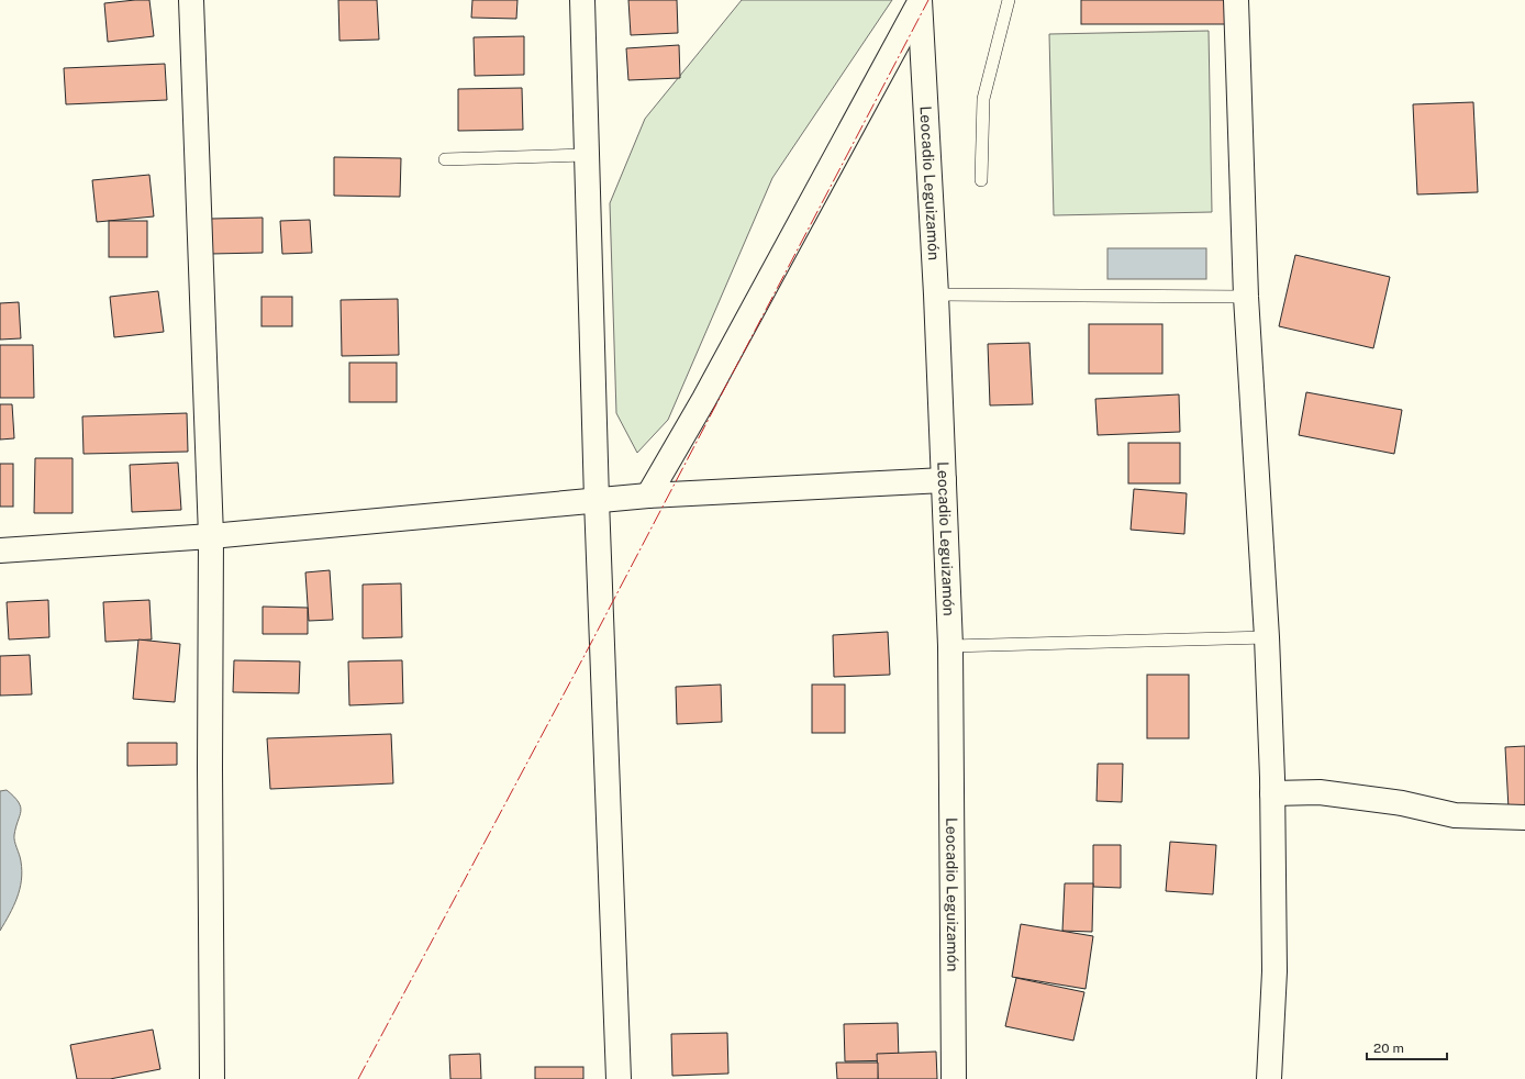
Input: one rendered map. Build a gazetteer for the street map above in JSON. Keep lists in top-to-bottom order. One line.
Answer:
{"streets":{"street":["Leocadio Leguizamón"]},"scale_bar":"20 m"}
